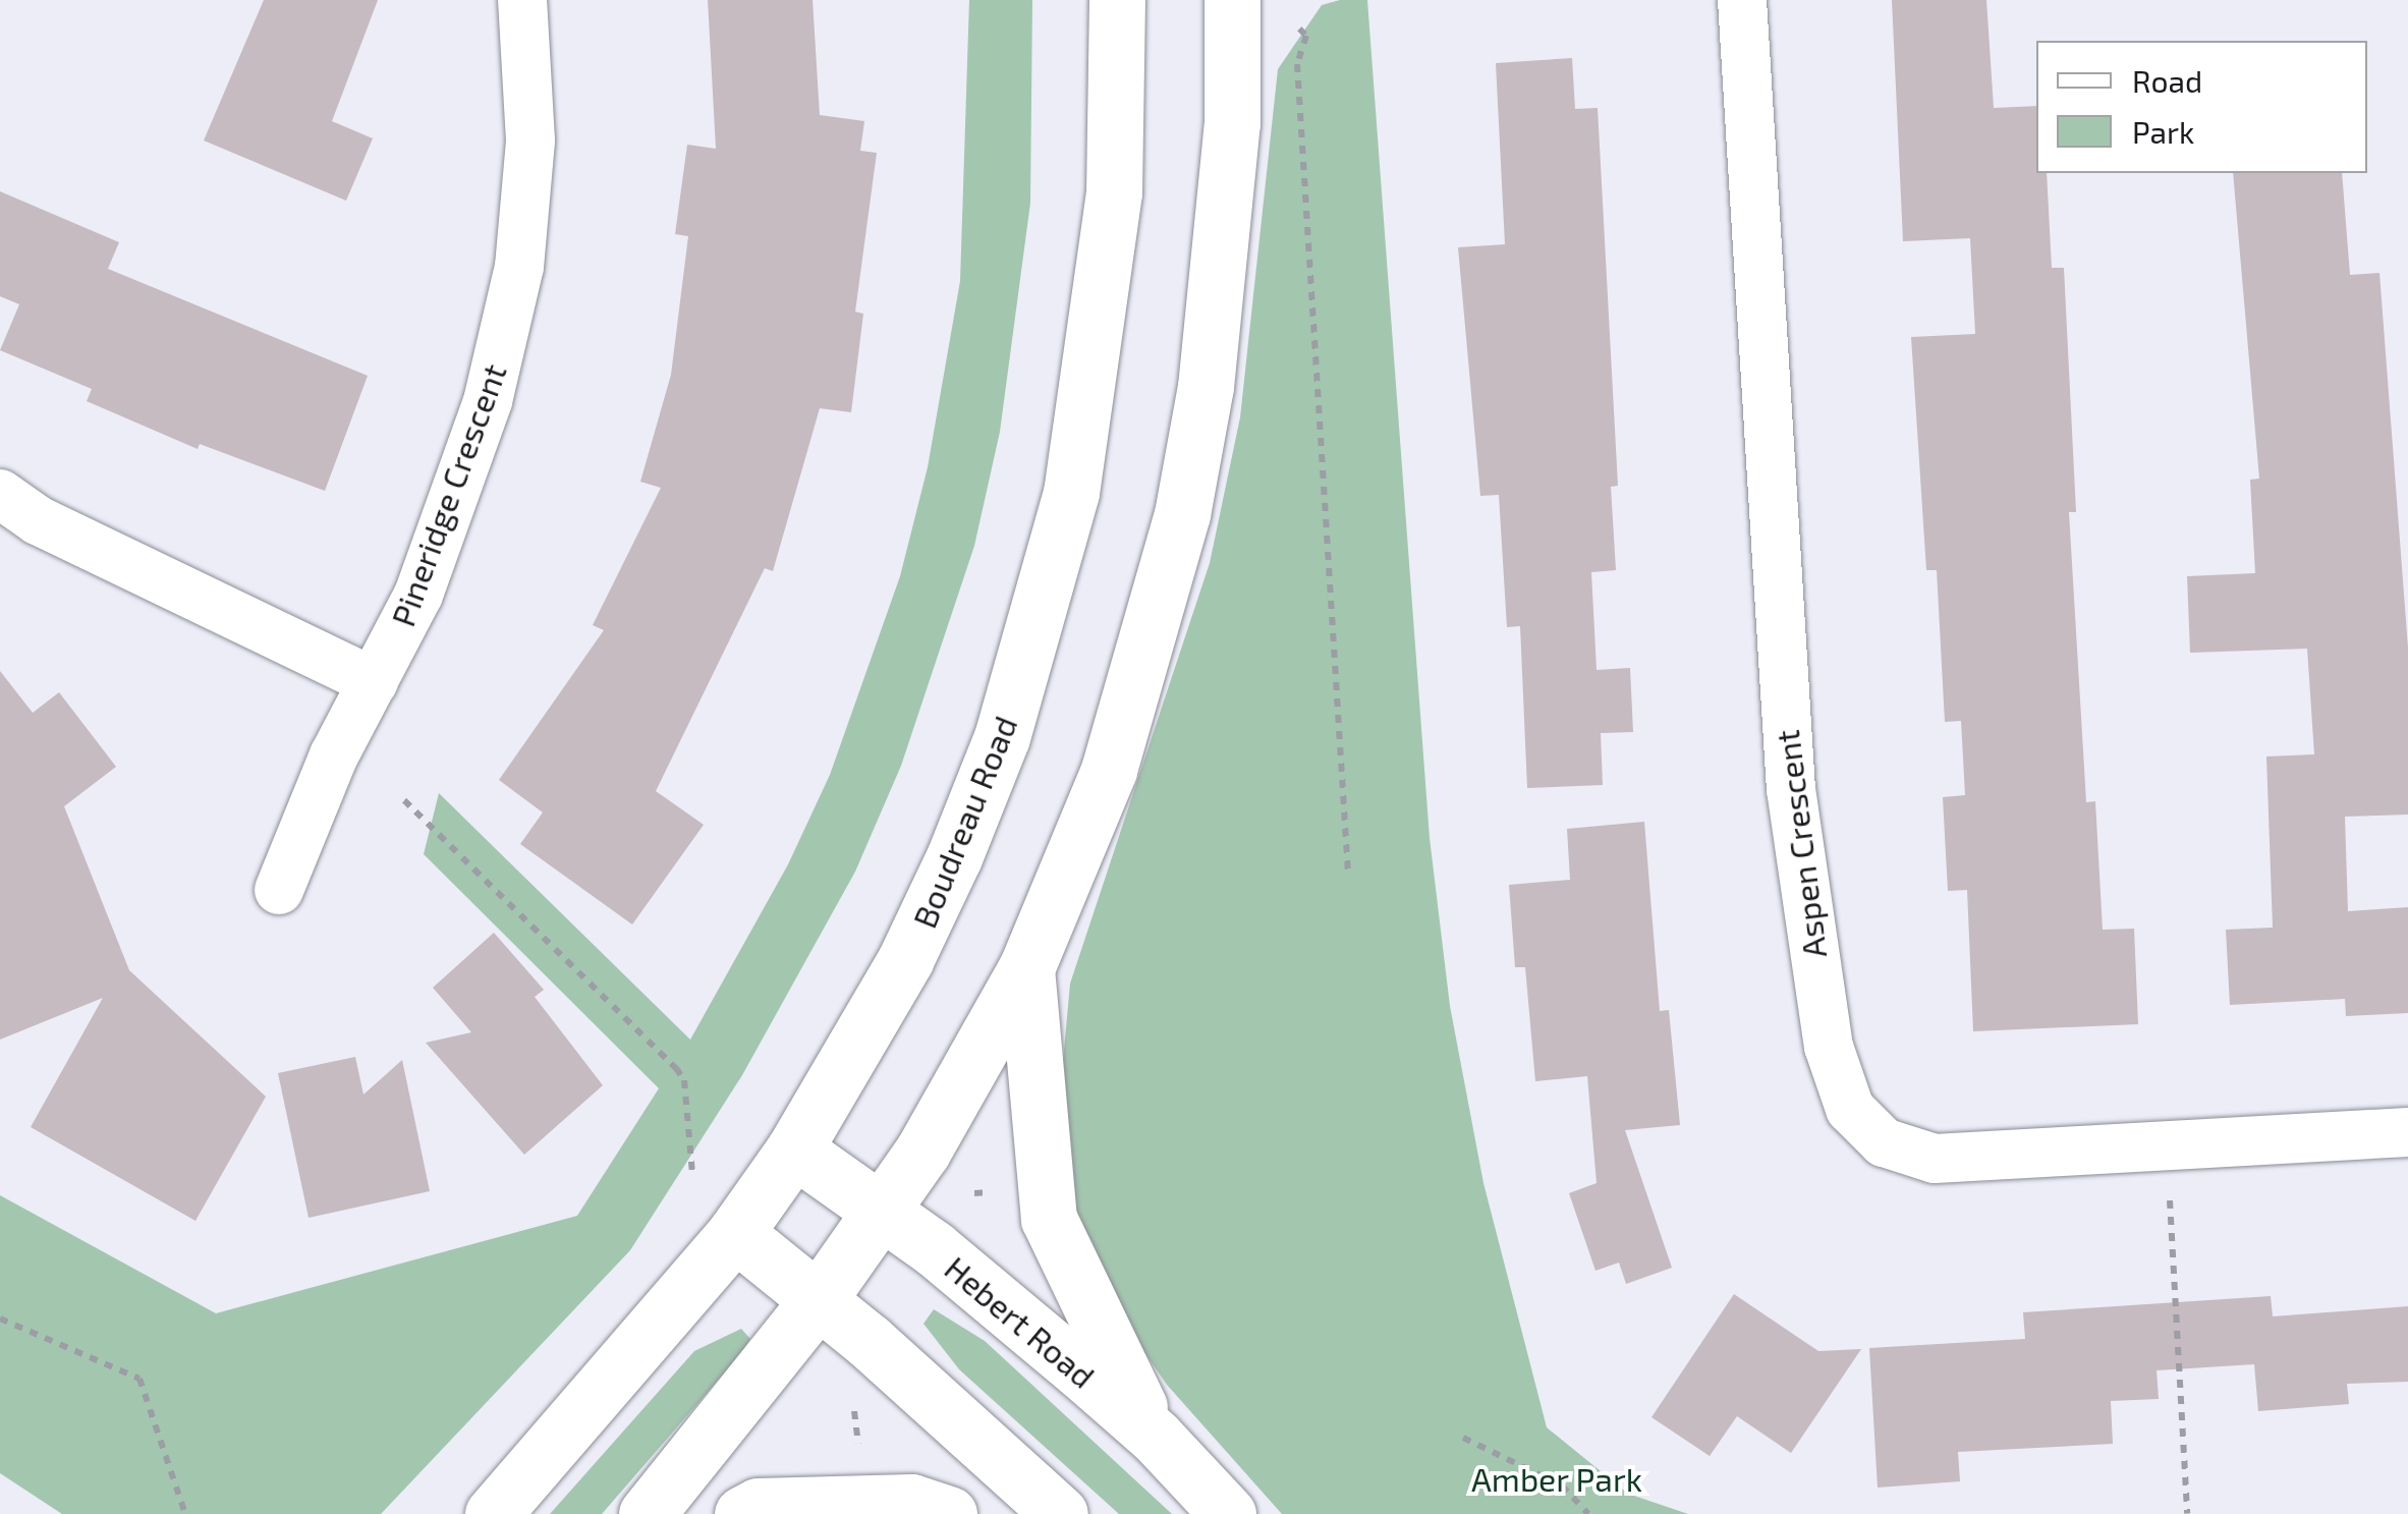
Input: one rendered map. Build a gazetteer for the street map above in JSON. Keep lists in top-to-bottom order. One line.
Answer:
{"streets":{"main road":["Boudreau Road","Hebert Road"],"street":["Pineridge Crescent","Aspen Crescent"]},"crossings":[["Boudreau Road","Hebert Road"]],"parks":["Amber Park"],"legend":["Road","Park"]}
